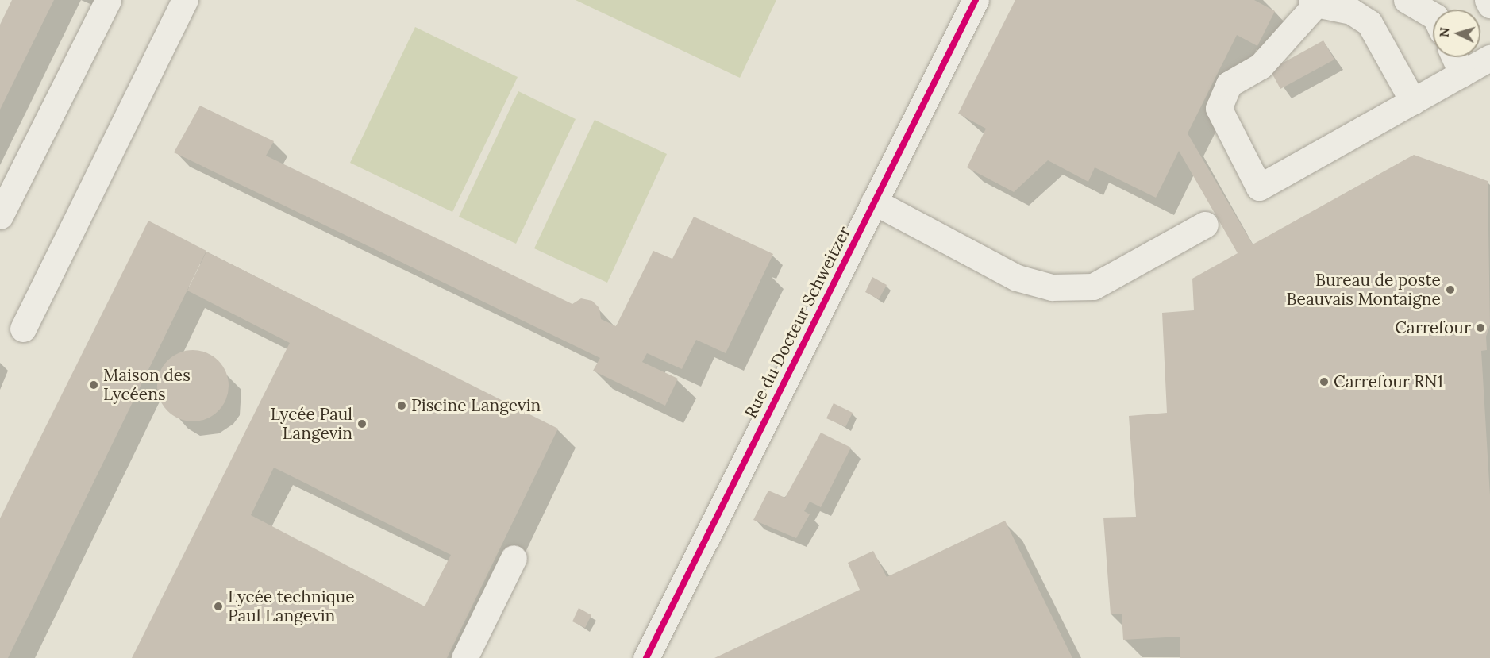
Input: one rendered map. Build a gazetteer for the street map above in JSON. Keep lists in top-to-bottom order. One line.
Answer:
{"streets":{"street":["Rue du Docteur Schweitzer"]},"places":["Bureau de poste Beauvais Montaigne","Carrefour","Carrefour RN1","Maison des Lycéens","Piscine Langevin","Lycée Paul Langevin","Lycée technique Paul Langevin"],"north":"left"}
